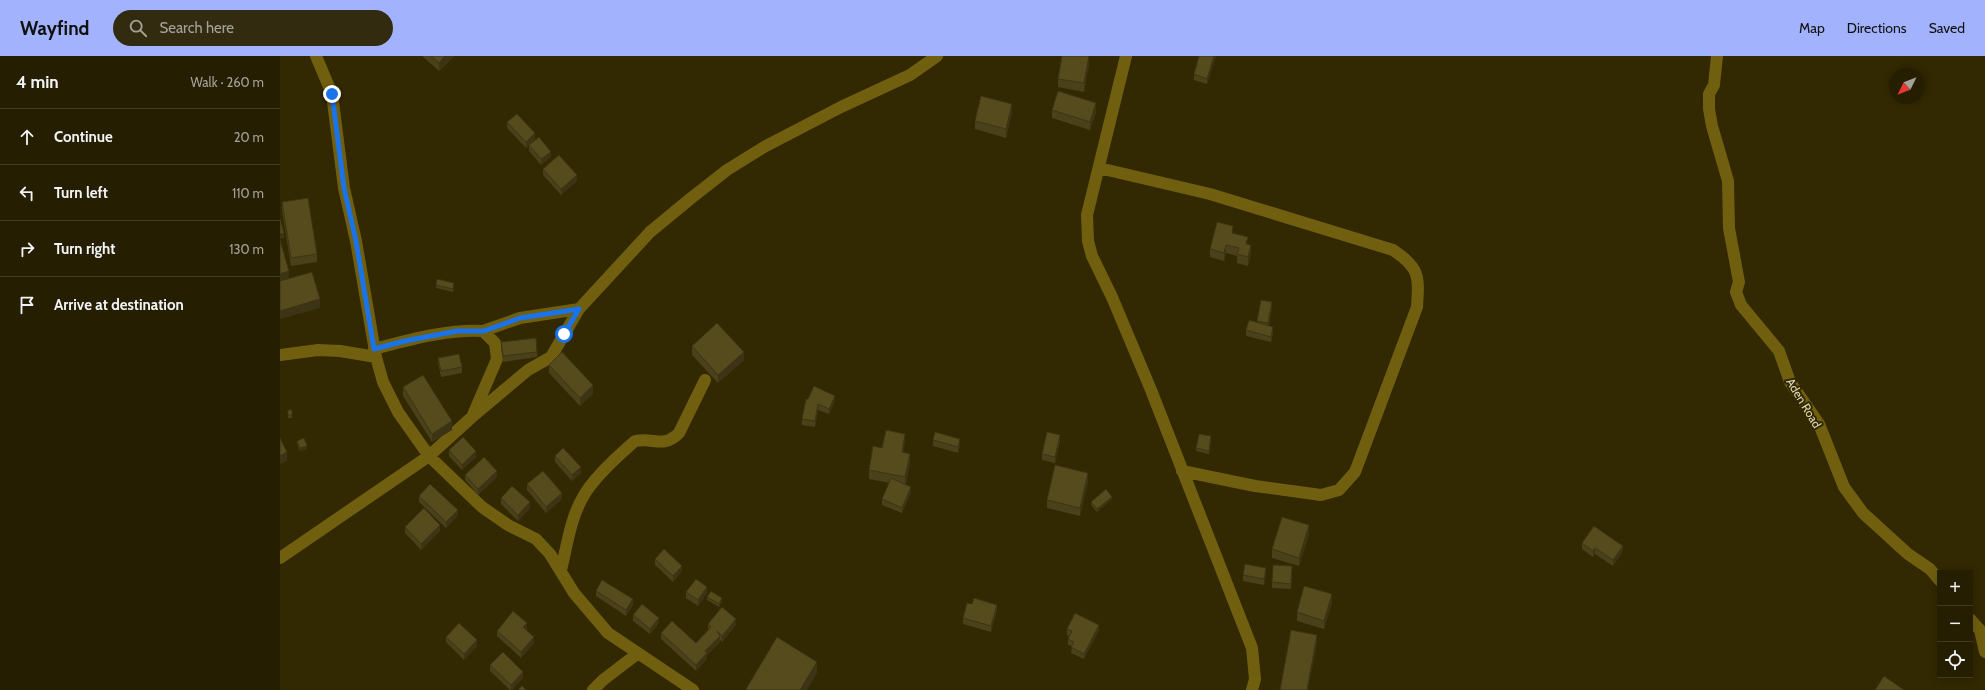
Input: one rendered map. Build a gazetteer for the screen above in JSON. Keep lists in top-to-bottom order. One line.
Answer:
{"streets":{"street":["Aden Road"]},"north":"bottom left","page":{"header":"Wayfind","search":"Search here","nav":["Map","Directions","Saved"],"heading":["4 min","Walk · 260 m"],"list":[["Continue","20 m"],["Turn left","110 m"],["Turn right","130 m"],"Arrive at destination"],"map_buttons":["+","−"]}}
